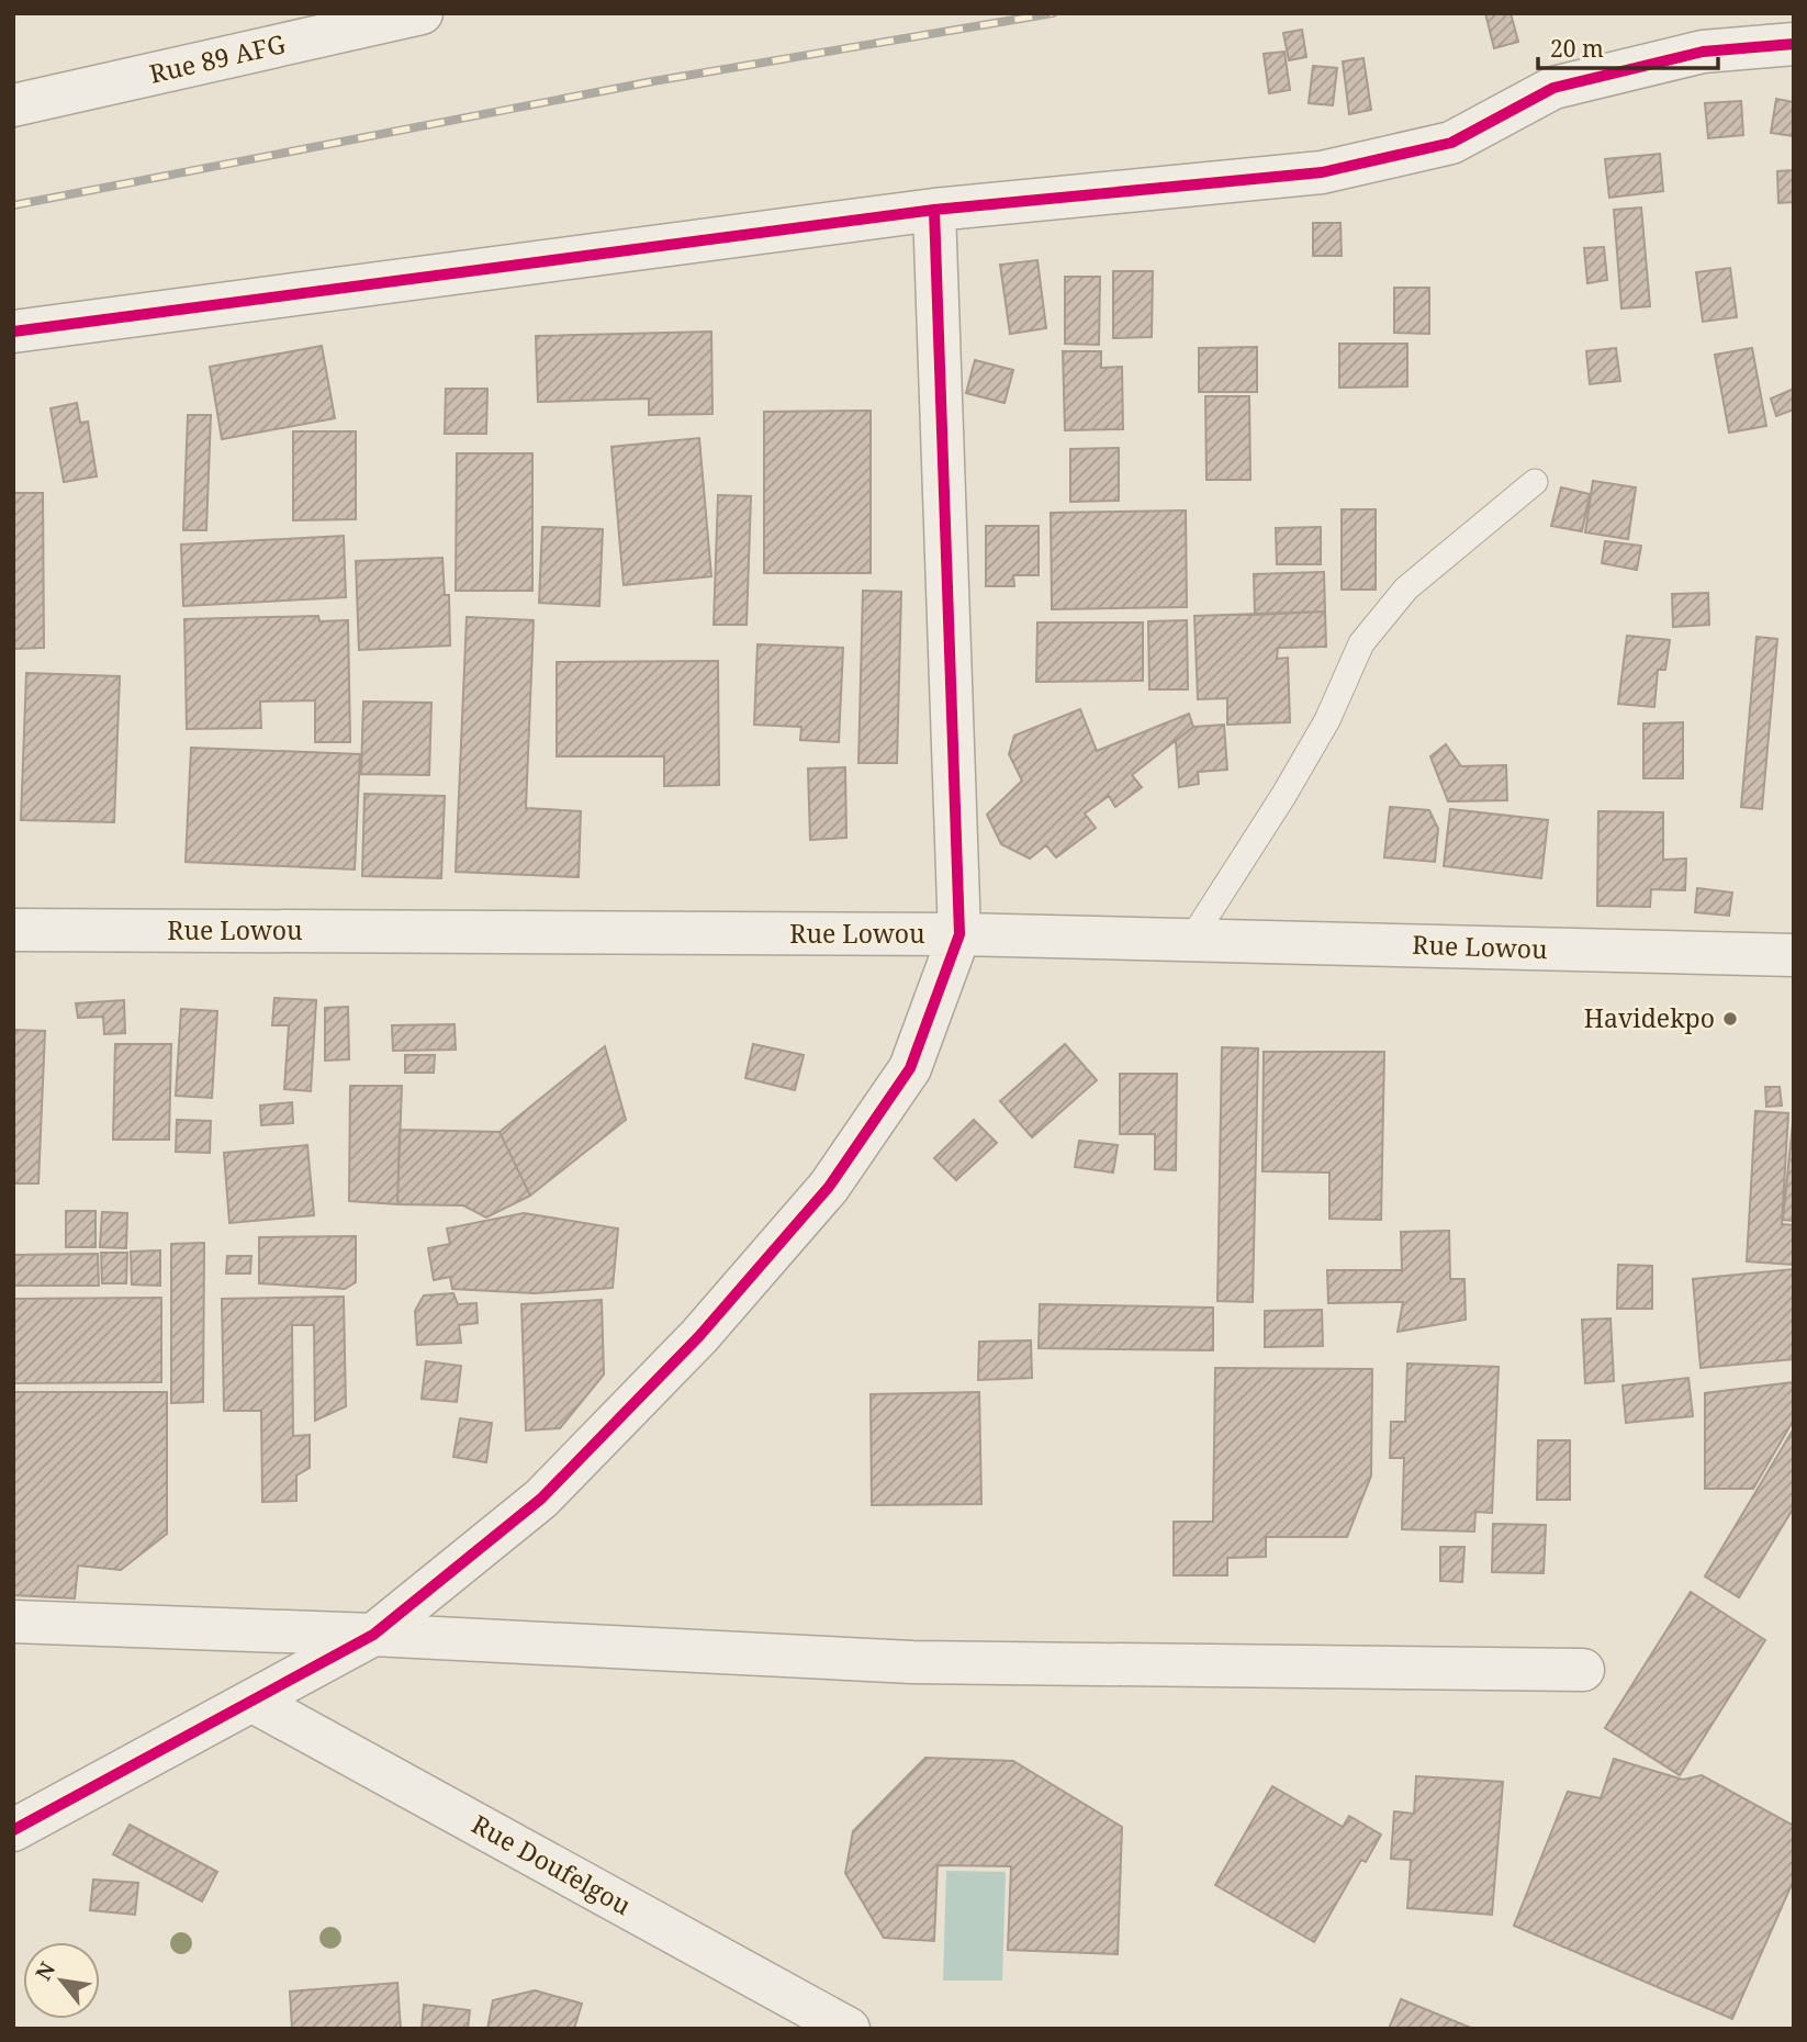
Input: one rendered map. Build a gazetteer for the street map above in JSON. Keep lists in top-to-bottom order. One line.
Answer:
{"streets":{"street":["Rue 89 AFG","Rue Lowou","Rue Doufelgou"]},"places":["Havidekpo"],"scale_bar":"20 m","north":"top left"}
